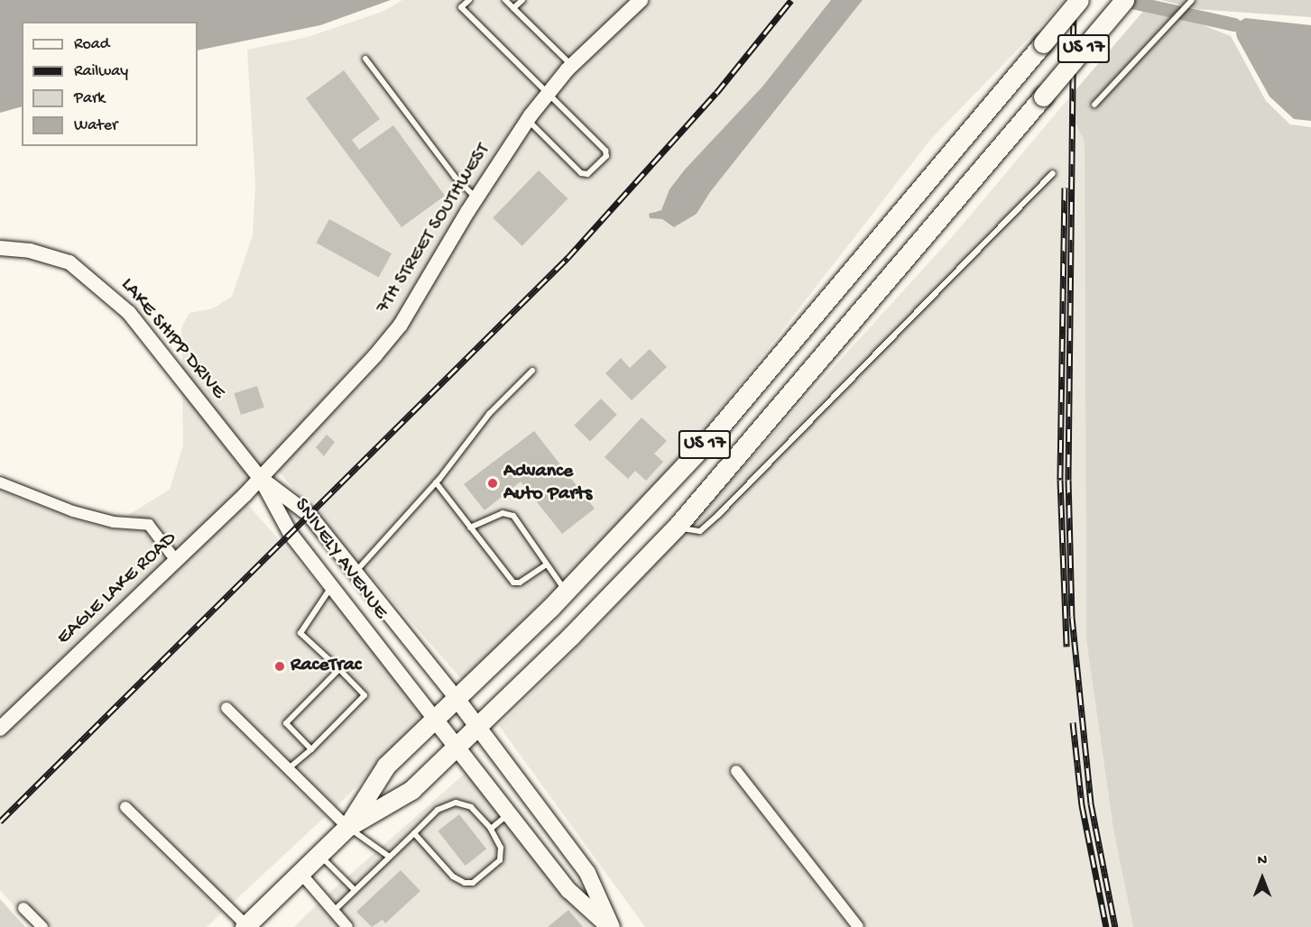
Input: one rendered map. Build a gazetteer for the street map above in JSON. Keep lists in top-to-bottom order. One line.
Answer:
{"streets":{"highway":["US 17"],"main road":["SNIVELY AVENUE"],"street":["7TH STREET SOUTHWEST","LAKE SHIPP DRIVE","EAGLE LAKE ROAD"]},"crossings":[["US 17","SNIVELY AVENUE"],["7TH STREET SOUTHWEST","LAKE SHIPP DRIVE"],["7TH STREET SOUTHWEST","SNIVELY AVENUE"],["7TH STREET SOUTHWEST","EAGLE LAKE ROAD"],["LAKE SHIPP DRIVE","SNIVELY AVENUE"],["LAKE SHIPP DRIVE","EAGLE LAKE ROAD"],["SNIVELY AVENUE","EAGLE LAKE ROAD"]],"places":["Advance Auto Parts","RaceTrac"],"legend":["Road","Railway","Park","Water"],"north":"top"}
